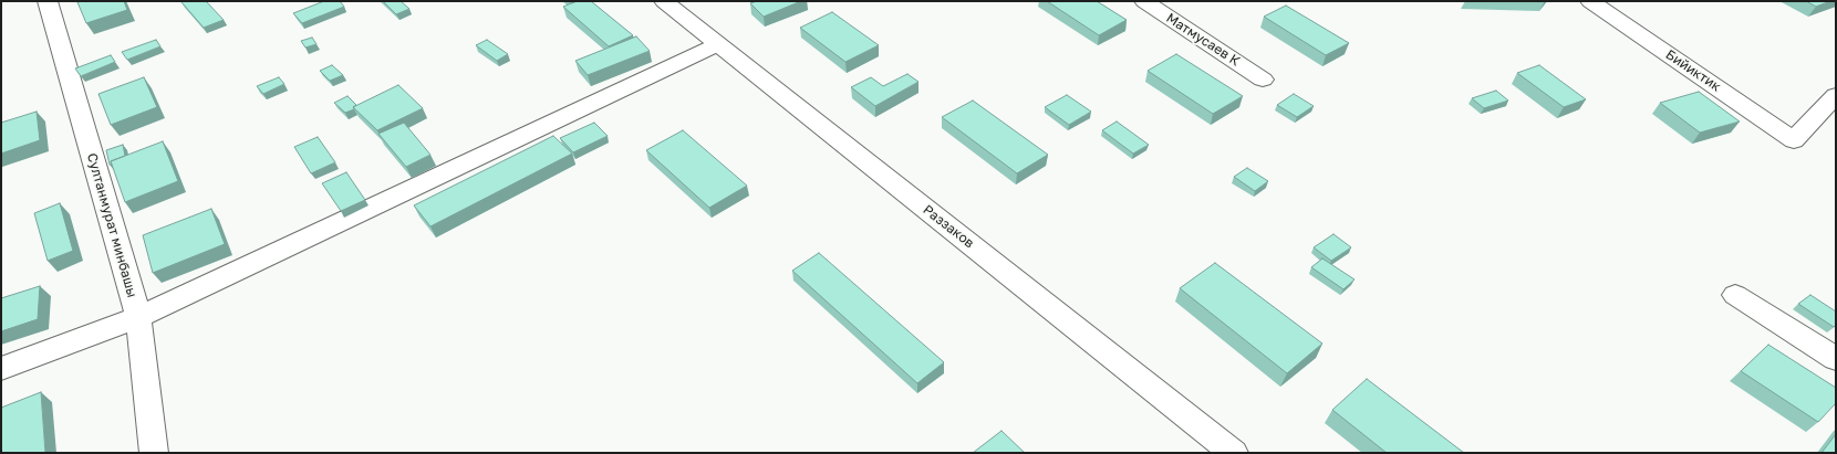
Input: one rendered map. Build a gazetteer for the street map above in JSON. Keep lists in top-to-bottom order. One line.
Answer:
{"streets":{"street":["Матмусаев К","Бийиктик","Султанмурат минбашы","Раззаков"]}}
